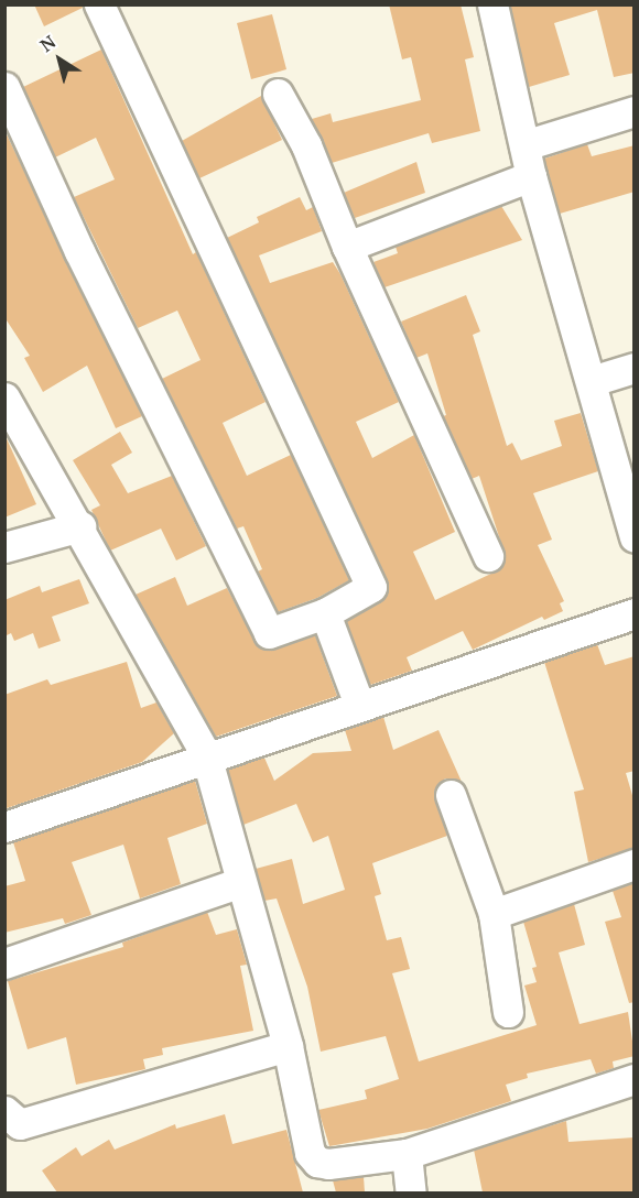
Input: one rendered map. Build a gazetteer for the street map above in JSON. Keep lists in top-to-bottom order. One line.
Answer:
{"north":"top left"}
